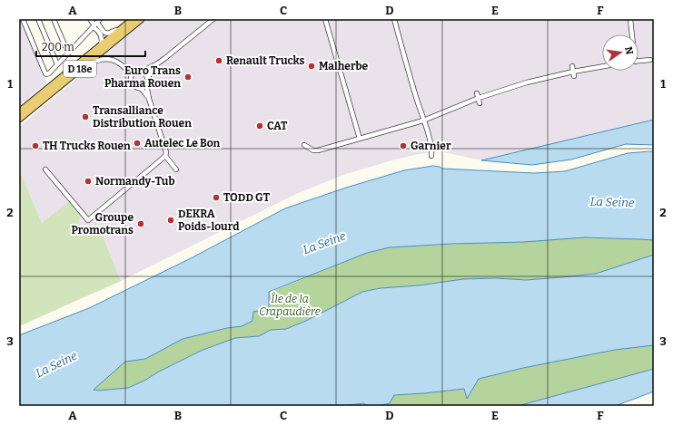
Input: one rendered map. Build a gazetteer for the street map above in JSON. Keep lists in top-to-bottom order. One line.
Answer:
{"streets":{"main road":["D 18e"]},"water":["La Seine"],"parks":["Île de la Crapaudière"],"places":["Renault Trucks","Malherbe","Euro Trans Pharma Rouen","Transalliance Distribution Rouen","CAT","Autelec Le Bon","TH Trucks Rouen","Garnier","Normandy-Tub","TODD GT","DEKRA Poids-lourd","Groupe Promotrans"],"scale_bar":"200 m","north":"right","grid":{"columns":["A","B","C","D","E","F"],"rows":["1","2","3"]}}
